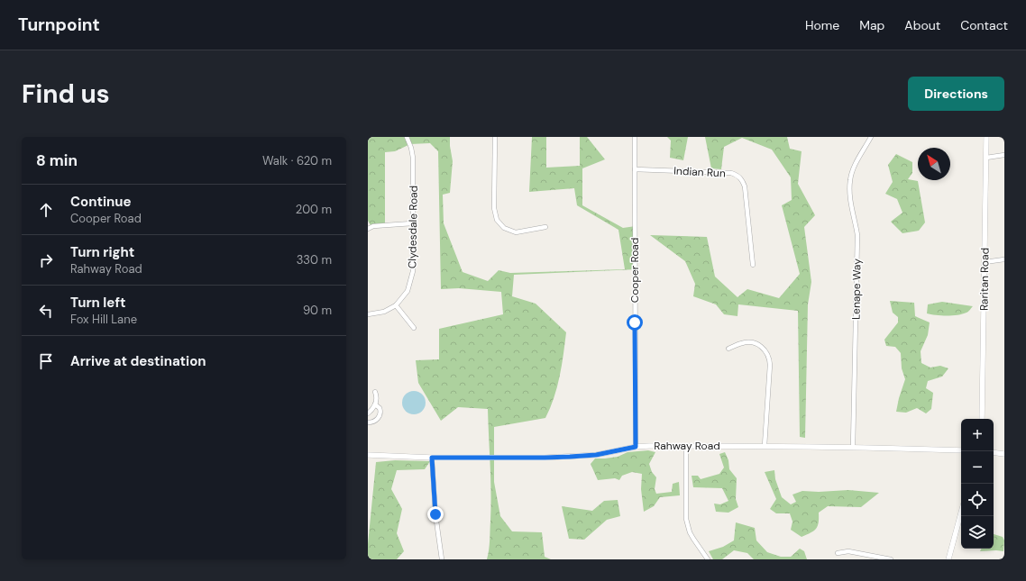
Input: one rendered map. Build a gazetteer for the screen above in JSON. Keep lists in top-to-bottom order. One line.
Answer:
{"streets":{"street":["Indian Run","Clydesdale Road","Cooper Road","Raritan Road","Lenape Way","Rahway Road"]},"crossings":[["Indian Run","Cooper Road"],["Cooper Road","Rahway Road"],["Lenape Way","Rahway Road"]],"north":"top left","page":{"header":"Turnpoint","nav":["Home","Map","About","Contact"],"buttons":"Directions","title":"Find us","heading":["8 min","Walk · 620 m"],"list":[["Continue","Cooper Road","200 m"],["Turn right","Rahway Road","330 m"],["Turn left","Fox Hill Lane","90 m"],"Arrive at destination"],"map_buttons":["+","−"]}}
